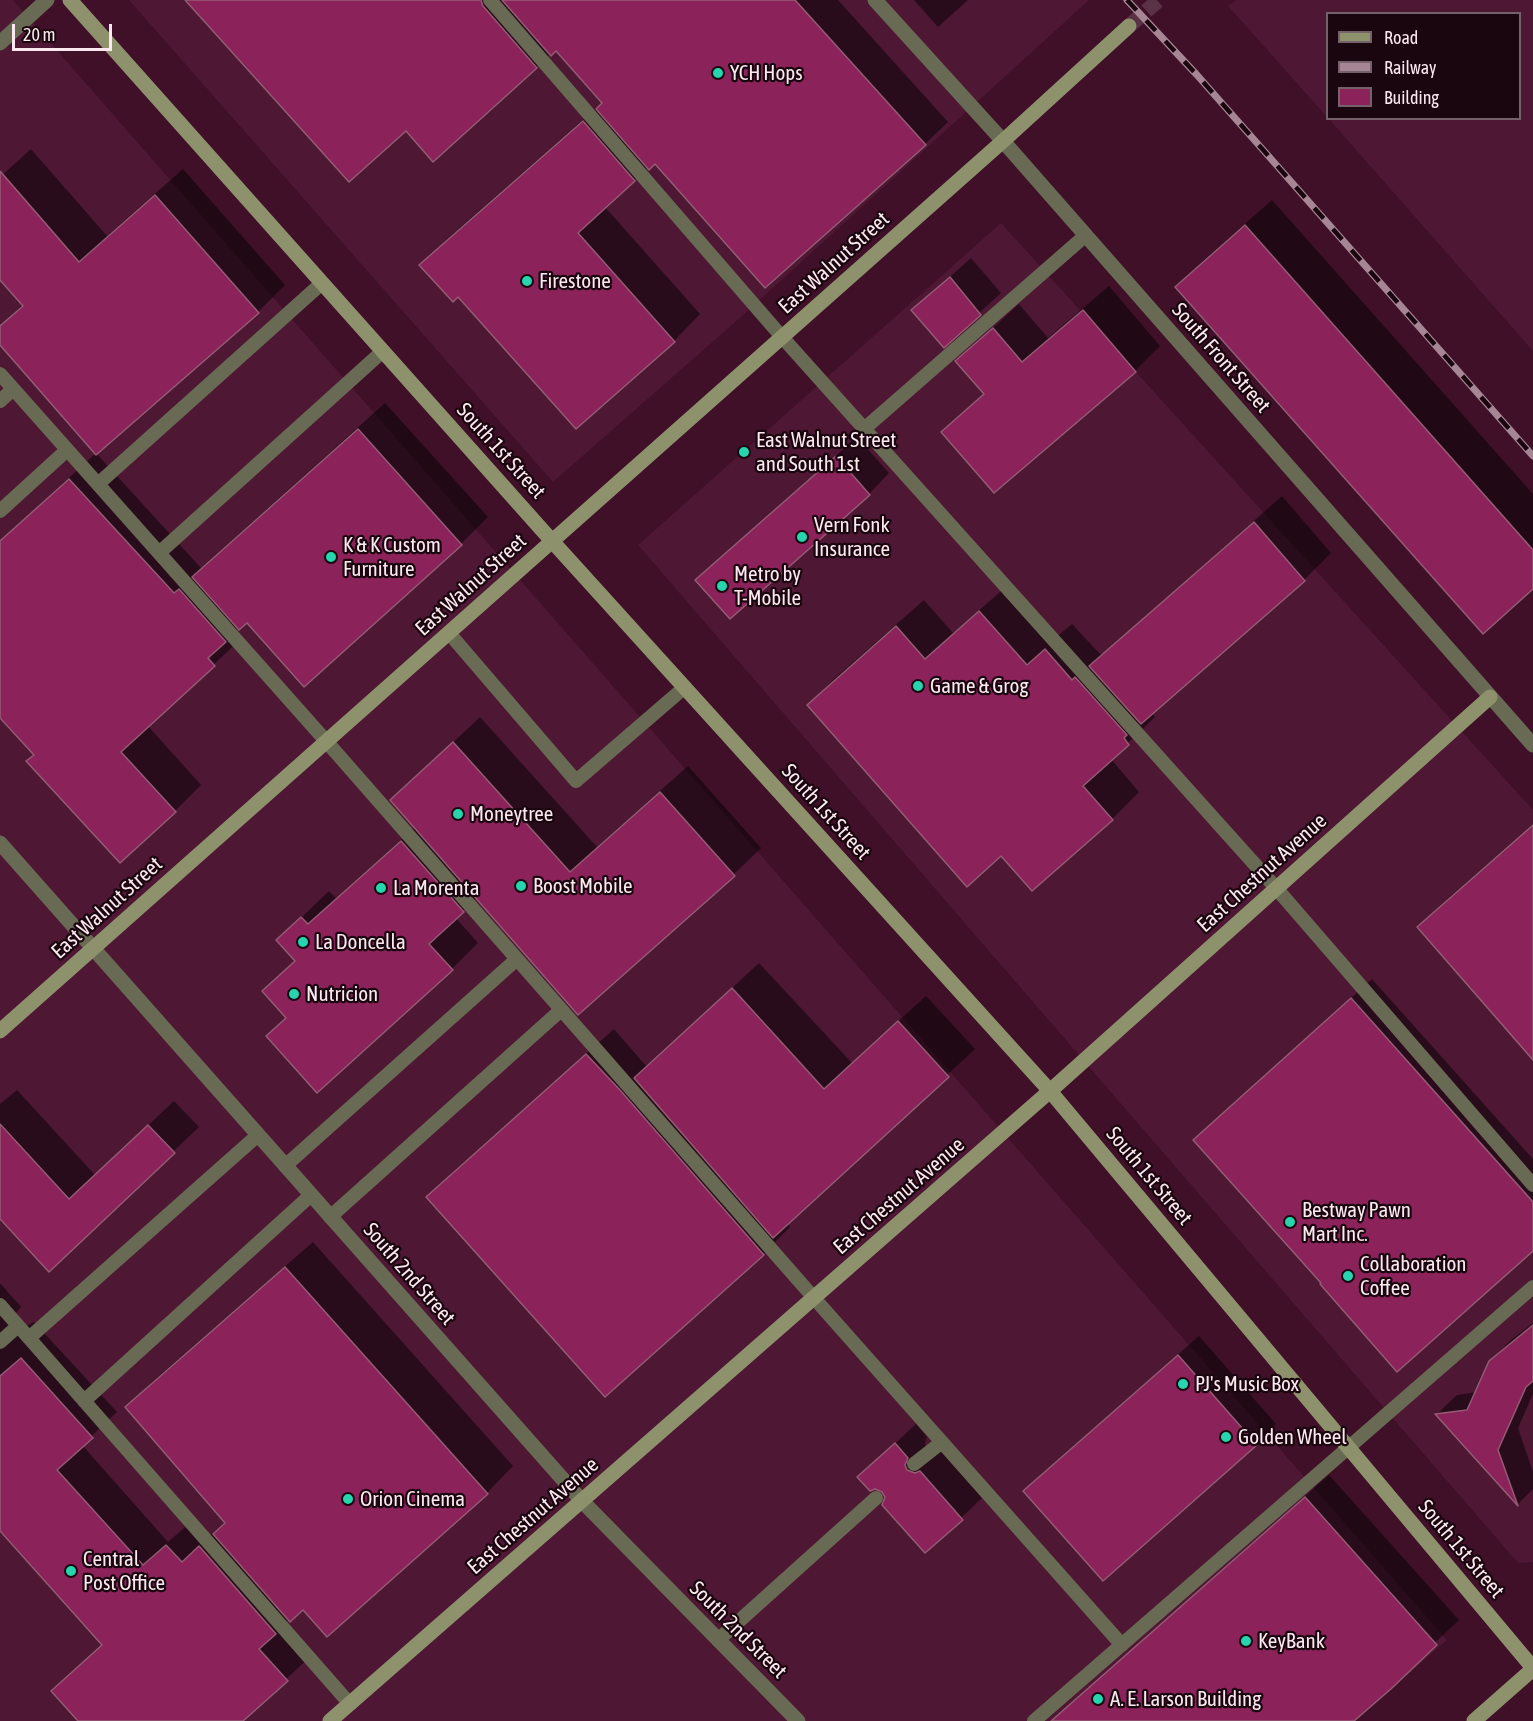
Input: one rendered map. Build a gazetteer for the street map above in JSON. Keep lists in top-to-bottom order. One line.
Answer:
{"streets":{"street":["East Walnut Street","South Front Street","South 1st Street","East Chestnut Avenue","South 2nd Street"]},"crossings":[["East Walnut Street","South Front Street"],["East Walnut Street","South 1st Street"],["East Walnut Street","South 2nd Street"],["South Front Street","East Chestnut Avenue"],["South 1st Street","East Chestnut Avenue"],["East Chestnut Avenue","South 2nd Street"]],"places":["YCH Hops","Firestone","East Walnut Street and South 1st","Vern Fonk Insurance","K & K Custom Furniture","Metro by T-Mobile","Game & Grog","Moneytree","Boost Mobile","La Morenta","La Doncella","Nutricion","Bestway Pawn Mart Inc.","Collaboration Coffee","PJ's Music Box","Golden Wheel","Orion Cinema","Central Post Office","KeyBank","A. E. Larson Building"],"legend":["Road","Railway","Building"],"scale_bar":"20 m"}
